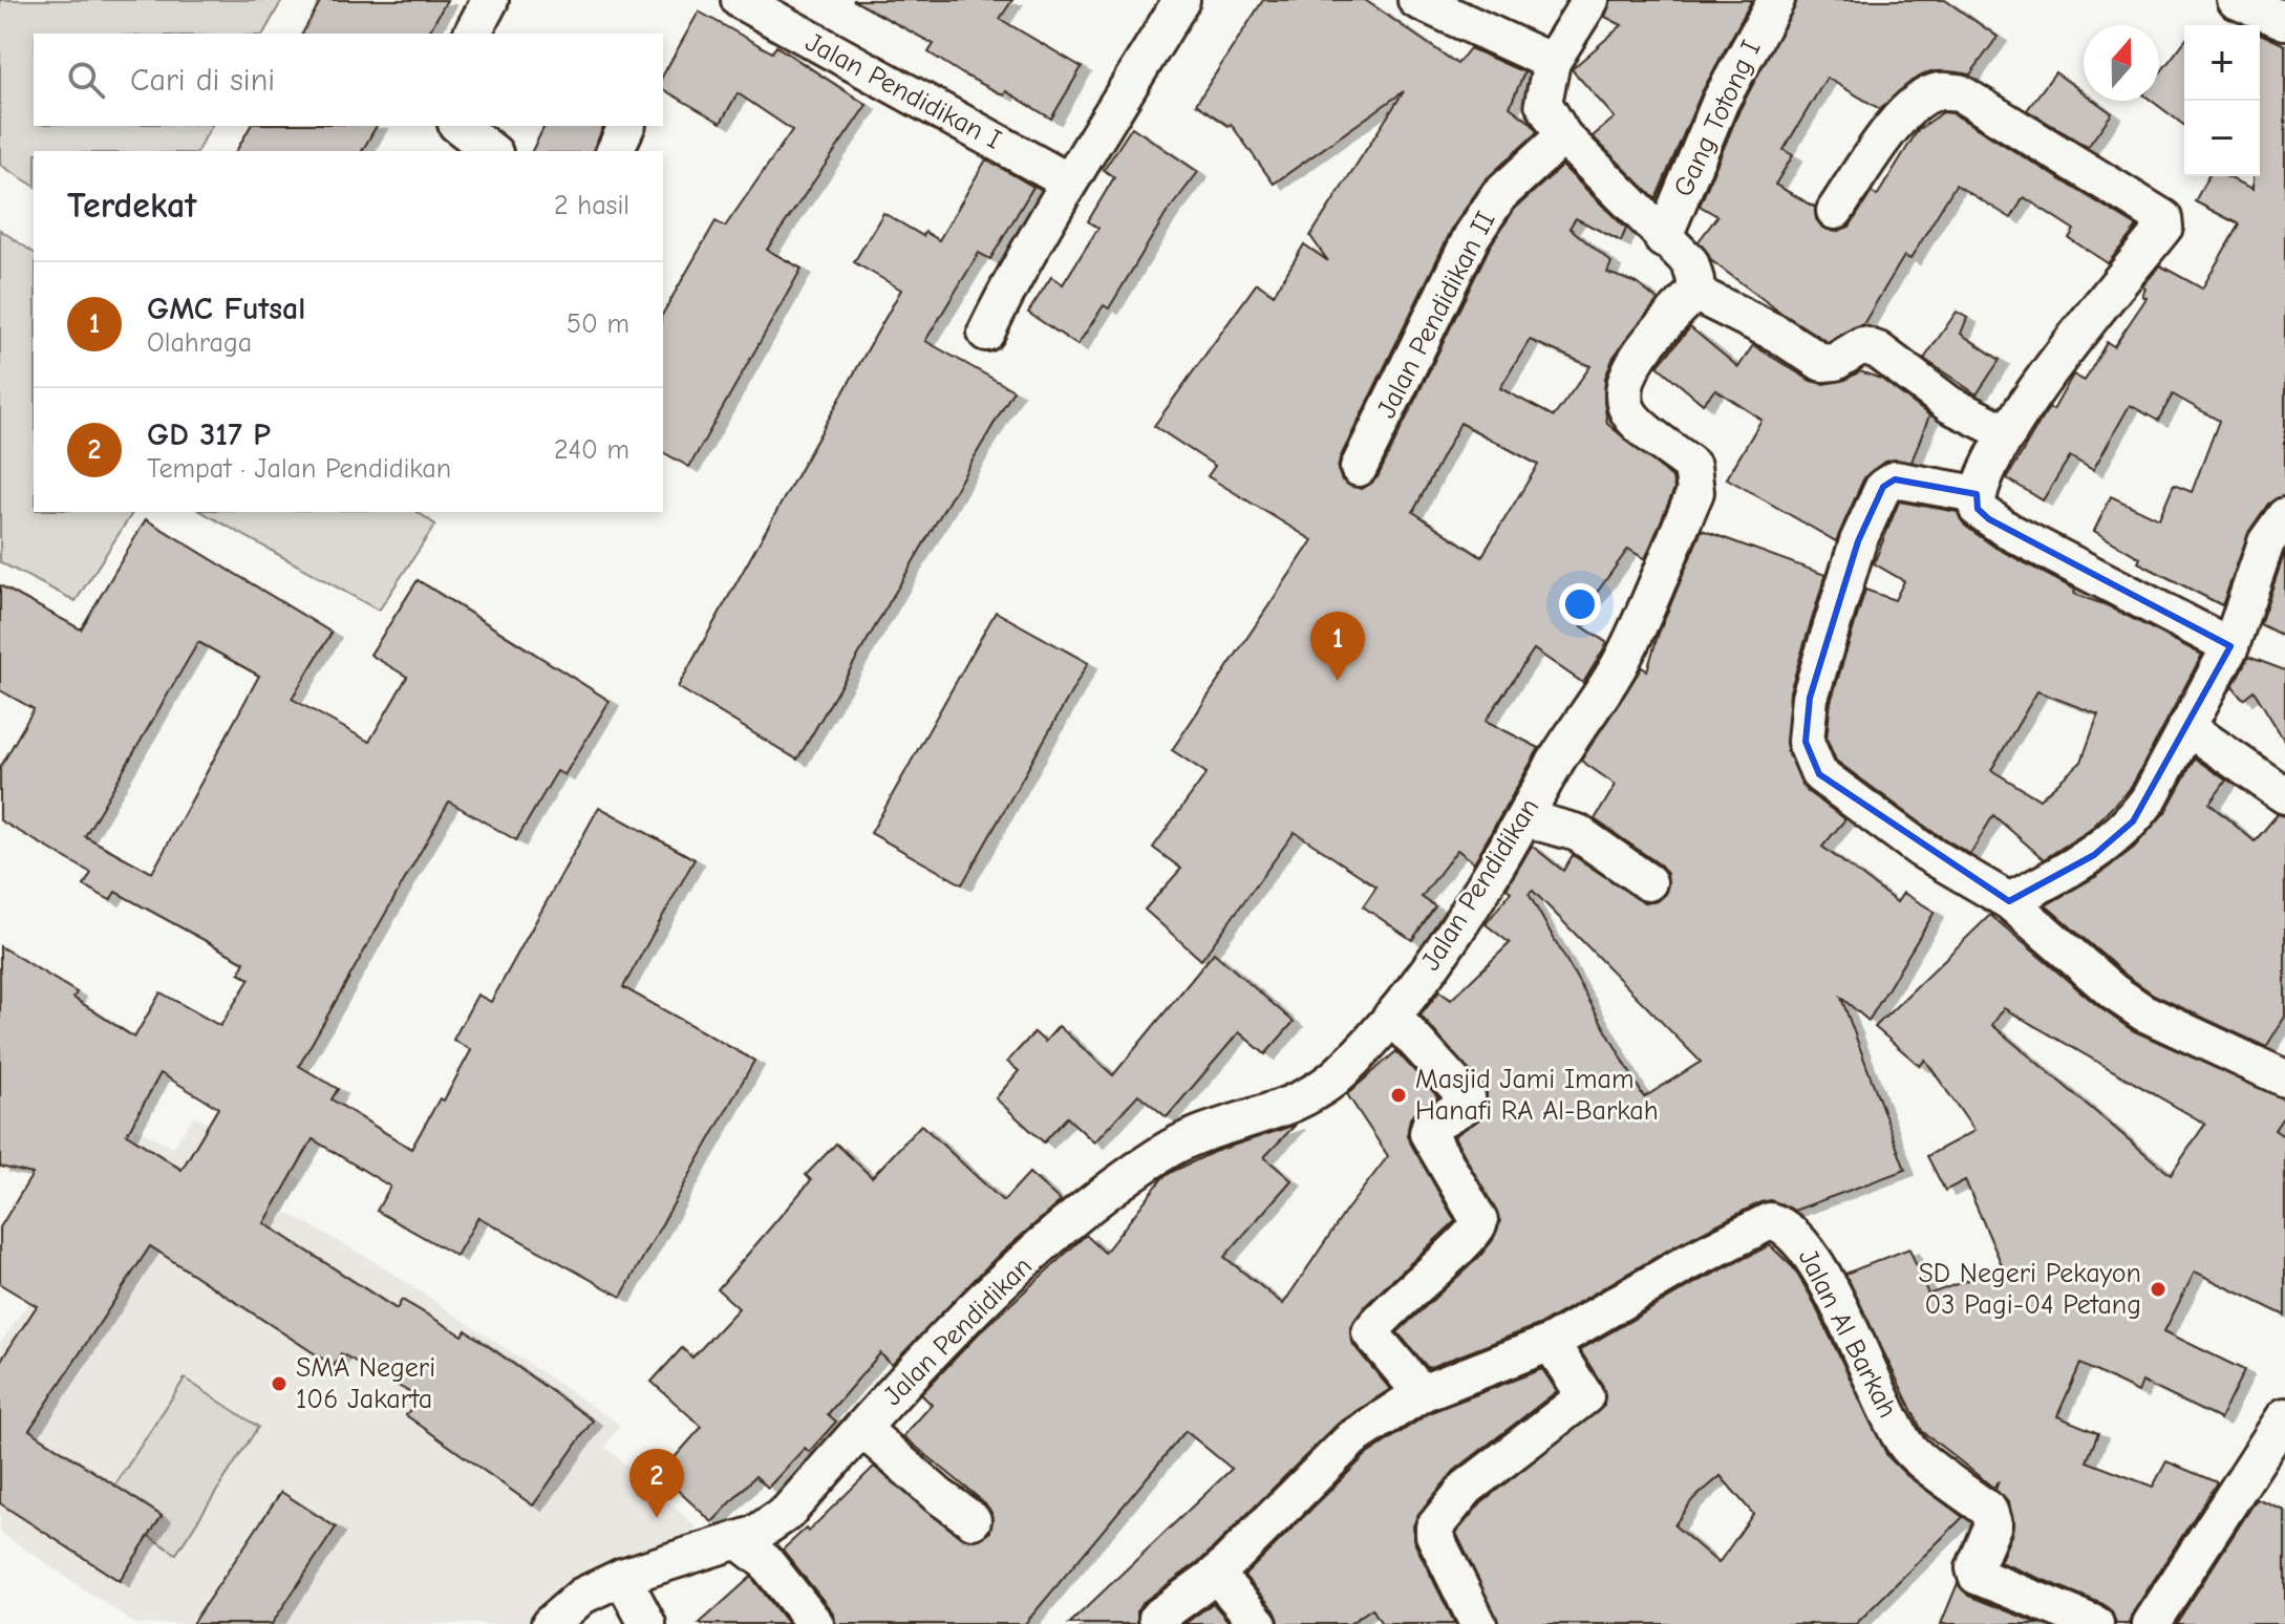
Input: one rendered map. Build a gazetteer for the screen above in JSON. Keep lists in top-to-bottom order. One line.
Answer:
{"streets":{"street":["Jalan Pendidikan I","Gang Totong I","Jalan Pendidikan II","Jalan Pendidikan","Jalan Al Barkah"]},"places":["Masjid Jami Imam Hanafi RA Al-Barkah","SD Negeri Pekayon 03 Pagi-04 Petang","SMA Negeri 106 Jakarta"],"north":"top","page":{"map_buttons":["+","−"],"search":"Cari di sini","heading":["Terdekat","2 hasil"],"list":[{"mark":"1","name":"GMC Futsal","note":"Olahraga","value":"50 m"},{"mark":"2","name":"GD 317 P","note":"Tempat · Jalan Pendidikan","value":"240 m"}],"pins":["1","2"]}}
